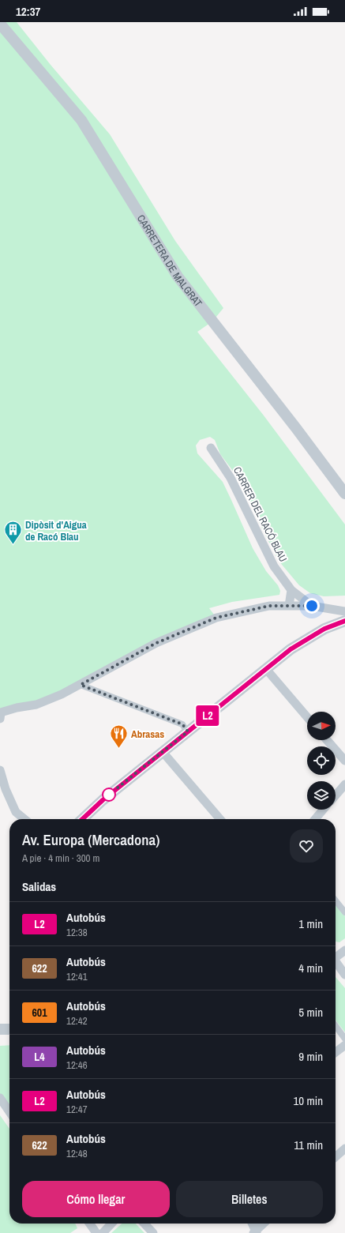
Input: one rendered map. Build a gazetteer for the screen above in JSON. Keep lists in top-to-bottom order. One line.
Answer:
{"streets":{"street":["CARRETERA DE MALGRAT","CARRER DEL RACÓ BLAU"]},"places":{"building":["Dipòsit d'Aigua de Racó Blau"],"restaurant":["Abrasas"]},"lines":["bus line L2"],"north":"right","page":{"status":"12:37","on_map":"L2","heading":[["Av. Europa (Mercadona)","A pie · 4 min · 300 m"],"Salidas"],"list":[{"mark":"L2","name":"Autobús","note":"12:38","value":"1 min"},{"mark":"622","name":"Autobús","note":"12:41","value":"4 min"},{"mark":"601","name":"Autobús","note":"12:42","value":"5 min"},{"mark":"L4","name":"Autobús","note":"12:46","value":"9 min"},{"mark":"L2","name":"Autobús","note":"12:47","value":"10 min"},{"mark":"622","name":"Autobús","note":"12:48","value":"11 min"}],"buttons":["Cómo llegar","Billetes"]}}
